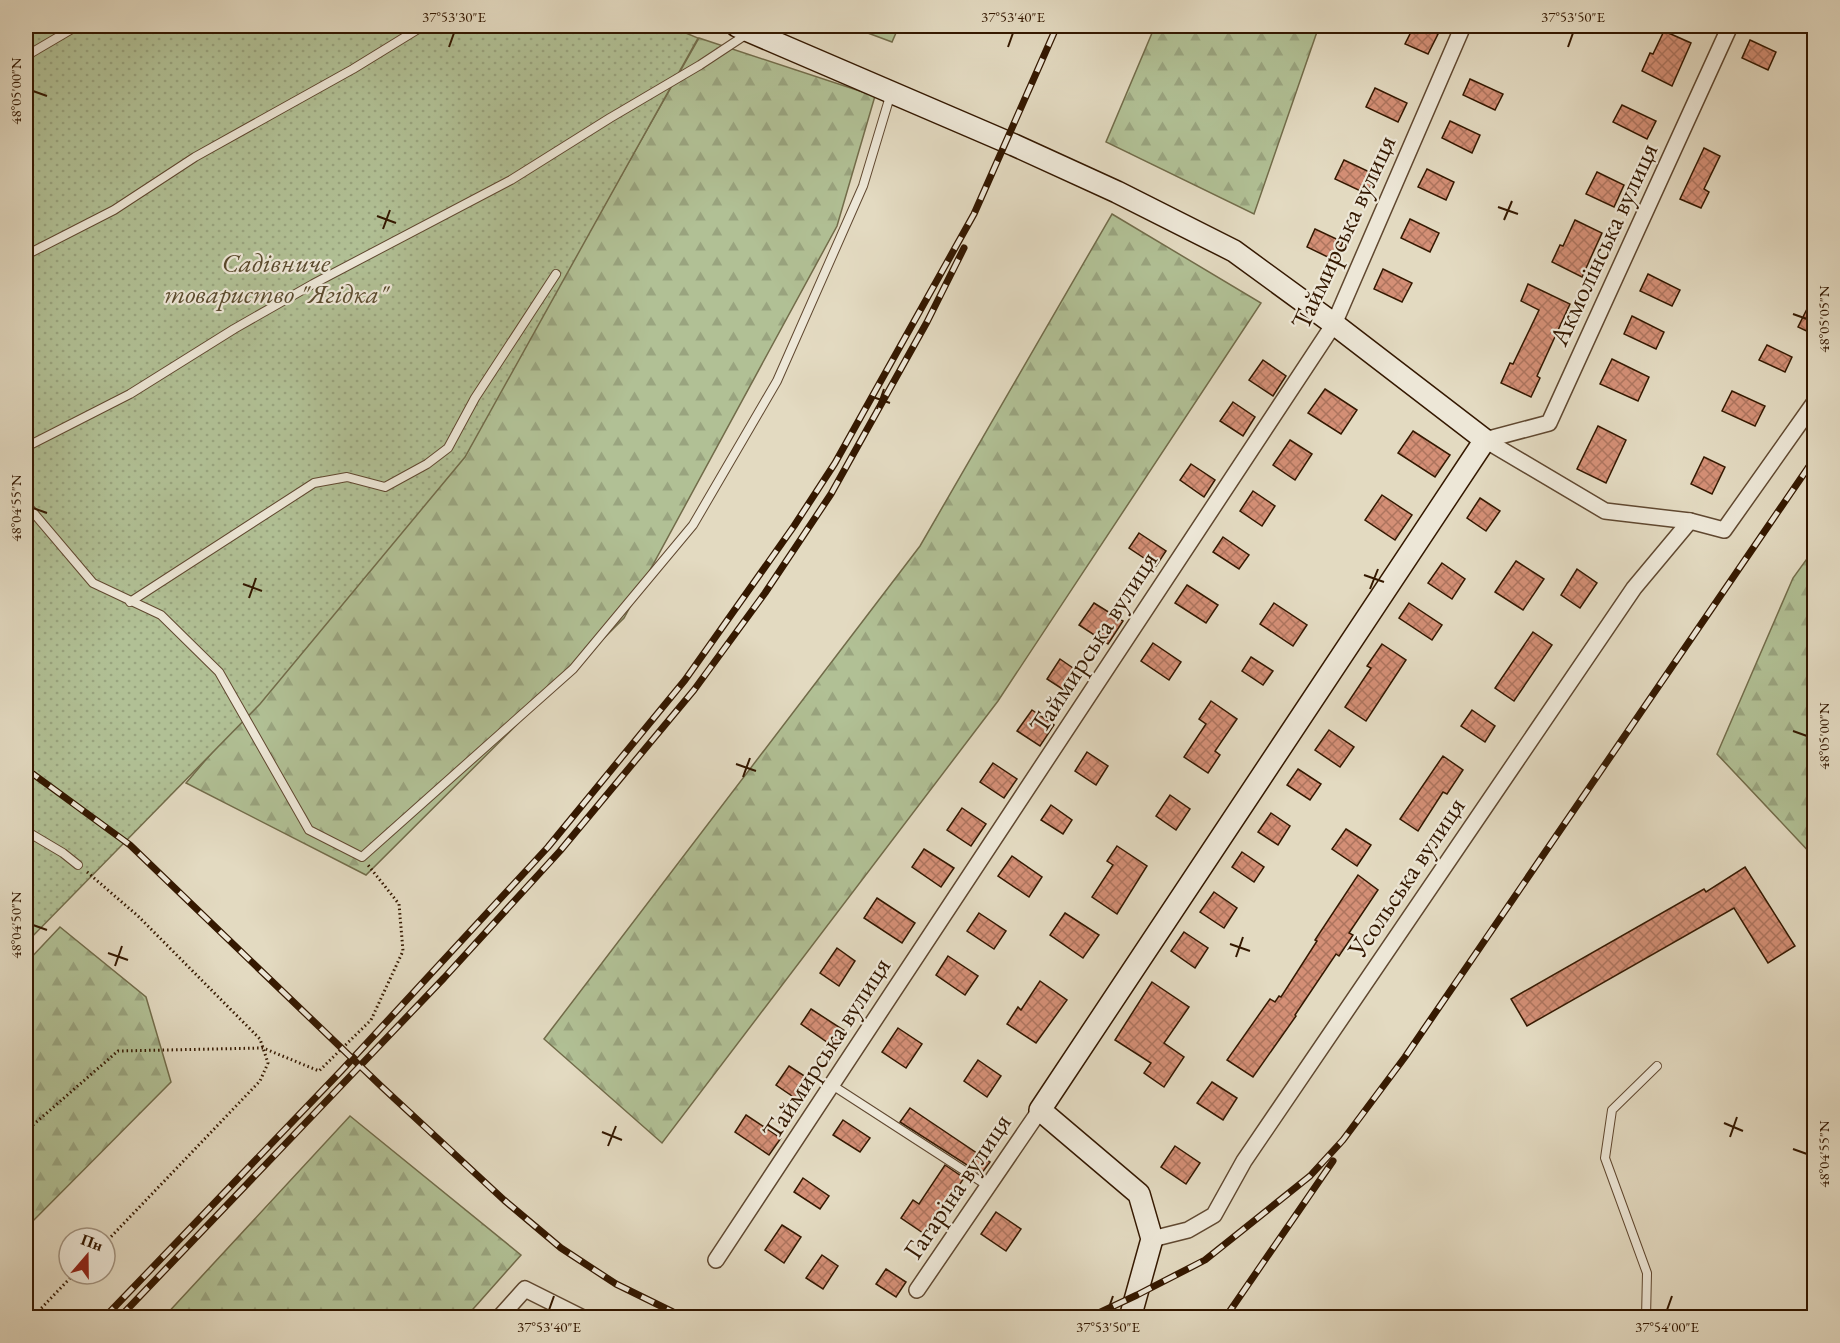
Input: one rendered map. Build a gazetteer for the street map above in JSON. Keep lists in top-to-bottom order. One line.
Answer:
{"streets":{"street":["Таймирська вулиця","Акмолiнська вулиця","Усольська вулиця","Гагаріна вулиця"]},"parks":["Садівниче товариство \"Ягідка\""],"north":"top","coordinates":["37°53'30\"E","37°53'40\"E","37°53'50\"E","48°05'00\"N","48°05'05\"N","48°04'55\"N","48°04'50\"N","37°54'00\"E"]}
